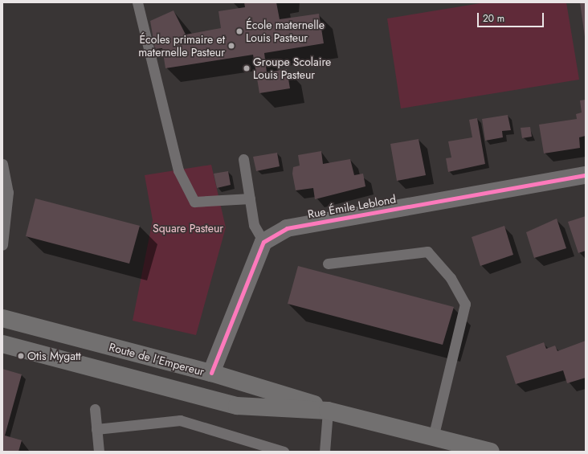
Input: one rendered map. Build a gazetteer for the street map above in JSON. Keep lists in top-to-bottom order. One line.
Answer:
{"streets":{"main road":["Route de l'Empereur"],"street":["Rue Émile Leblond"]},"parks":["Square Pasteur"],"places":["École maternelle Louis Pasteur","Écoles primaire et maternelle Pasteur","Groupe Scolaire Louis Pasteur","Otis Mygatt"],"scale_bar":"20 m"}
